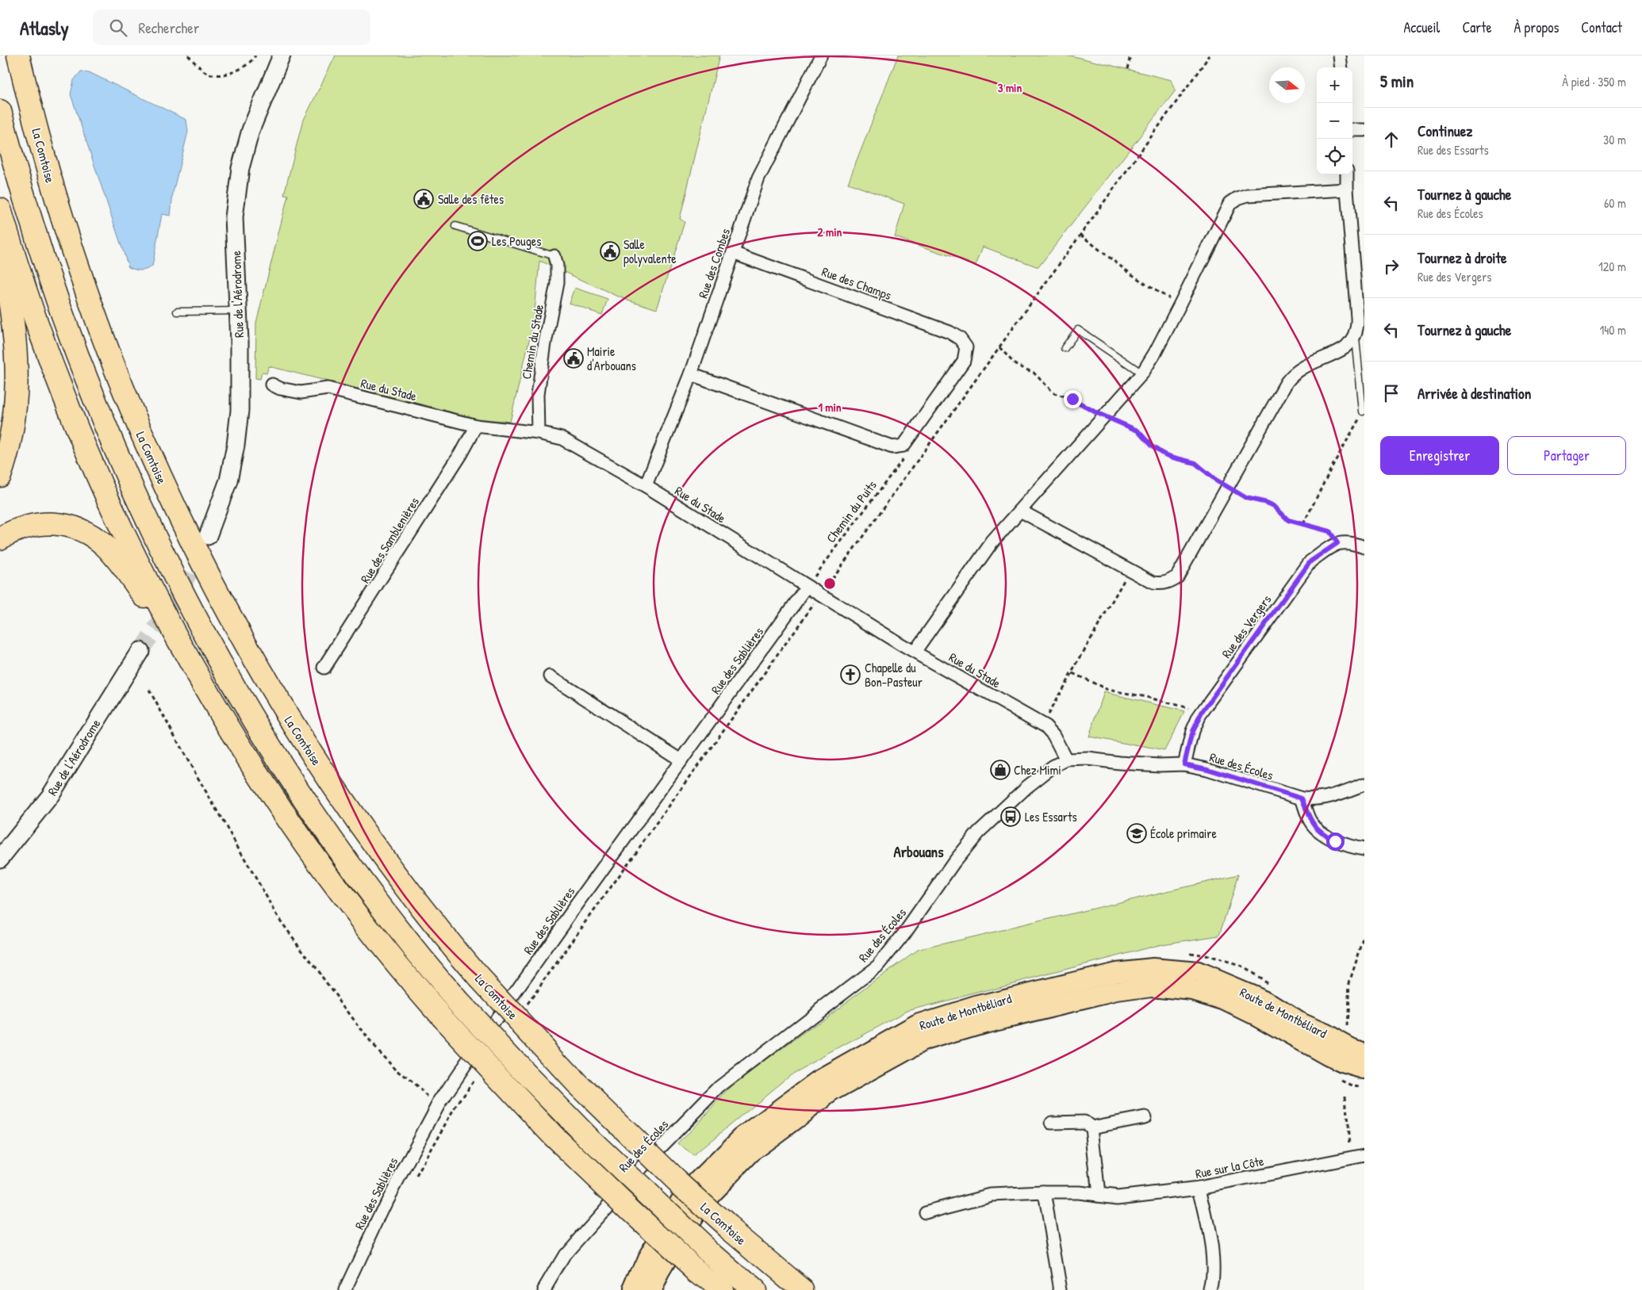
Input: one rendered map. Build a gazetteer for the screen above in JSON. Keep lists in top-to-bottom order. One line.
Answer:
{"streets":{"highway":["La Comtoise"],"main road":["Route de Montbéliard"],"street":["Rue des Combes","Rue des Champs","Rue de l'Aérodrome","Chemin du Stade","Rue du Stade","Rue des Samblenières","Rue des Vergers","Rue des Sablières","Rue des Écoles","Rue sur la Côte"],"path":["Chemin du Puits"]},"crossings":[["Rue des Combes","Rue des Champs"],["Rue des Combes","Rue du Stade"],["Rue des Champs","Chemin du Puits"],["Chemin du Stade","Rue du Stade"],["Rue du Stade","Chemin du Puits"],["Rue du Stade","Rue des Samblenières"],["Rue du Stade","Rue des Sablières"],["Rue du Stade","Rue des Écoles"],["Chemin du Puits","Rue des Sablières"],["Rue des Vergers","Rue des Écoles"]],"districts":["Arbouans"],"places":{"public building":["Salle des fêtes","Salle polyvalente","Mairie d'Arbouans"],"sports":["Les Pouges"],"church":["Chapelle du Bon-Pasteur"],"shop":["Chez Mimi"],"bus stop":["Les Essarts"],"school or university":["École primaire"]},"north":"right","page":{"header":"Atlasly","search":"Rechercher","nav":["Accueil","Carte","À propos","Contact"],"heading":["5 min","À pied · 350 m"],"map_buttons":["+","−"],"list":[["Continuez","Rue des Essarts","30 m"],["Tournez à gauche","Rue des Écoles","60 m"],["Tournez à droite","Rue des Vergers","120 m"],["Tournez à gauche","140 m"],"Arrivée à destination"],"buttons":["Enregistrer","Partager"]},"rings":["3 min","2 min","1 min"]}
